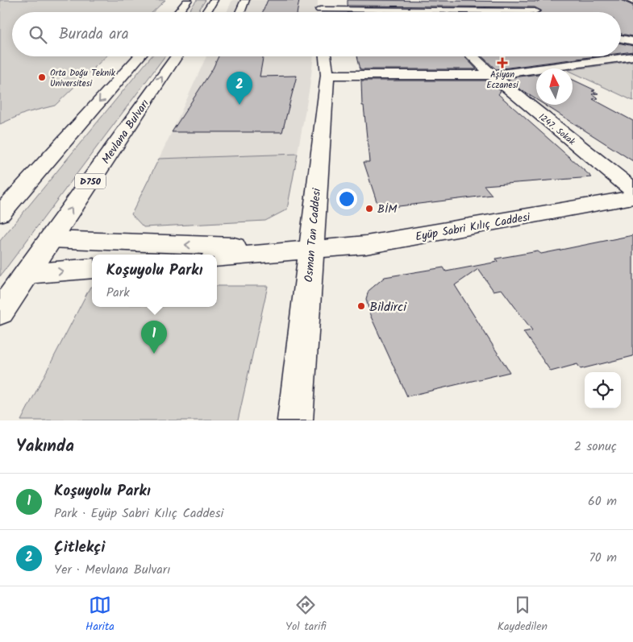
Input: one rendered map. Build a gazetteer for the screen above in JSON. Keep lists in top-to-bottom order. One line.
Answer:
{"streets":{"main road":["1247. Sokak","Mevlana Bulvarı","D750","Eyüp Sabri Kılıç Caddesi","Osman Tan Caddesi"]},"crossings":[["Mevlana Bulvarı","Eyüp Sabri Kılıç Caddesi"],["Eyüp Sabri Kılıç Caddesi","Osman Tan Caddesi"]],"places":{"health":["Aşiyan Eczanesi"],"other":["Orta Doğu Teknik Üniversitesi","BİM","Bildirci"]},"north":"top","page":{"search":"Burada ara","pins":["2","1"],"popup":["Koşuyolu Parkı","Park"],"heading":["Yakında","2 sonuç"],"list":[{"mark":"1","name":"Koşuyolu Parkı","note":"Park · Eyüp Sabri Kılıç Caddesi","value":"60 m"},{"mark":"2","name":"Çitlekçi","note":"Yer · Mevlana Bulvarı","value":"70 m"}],"nav":["Harita","Yol tarifi","Kaydedilen"]}}
